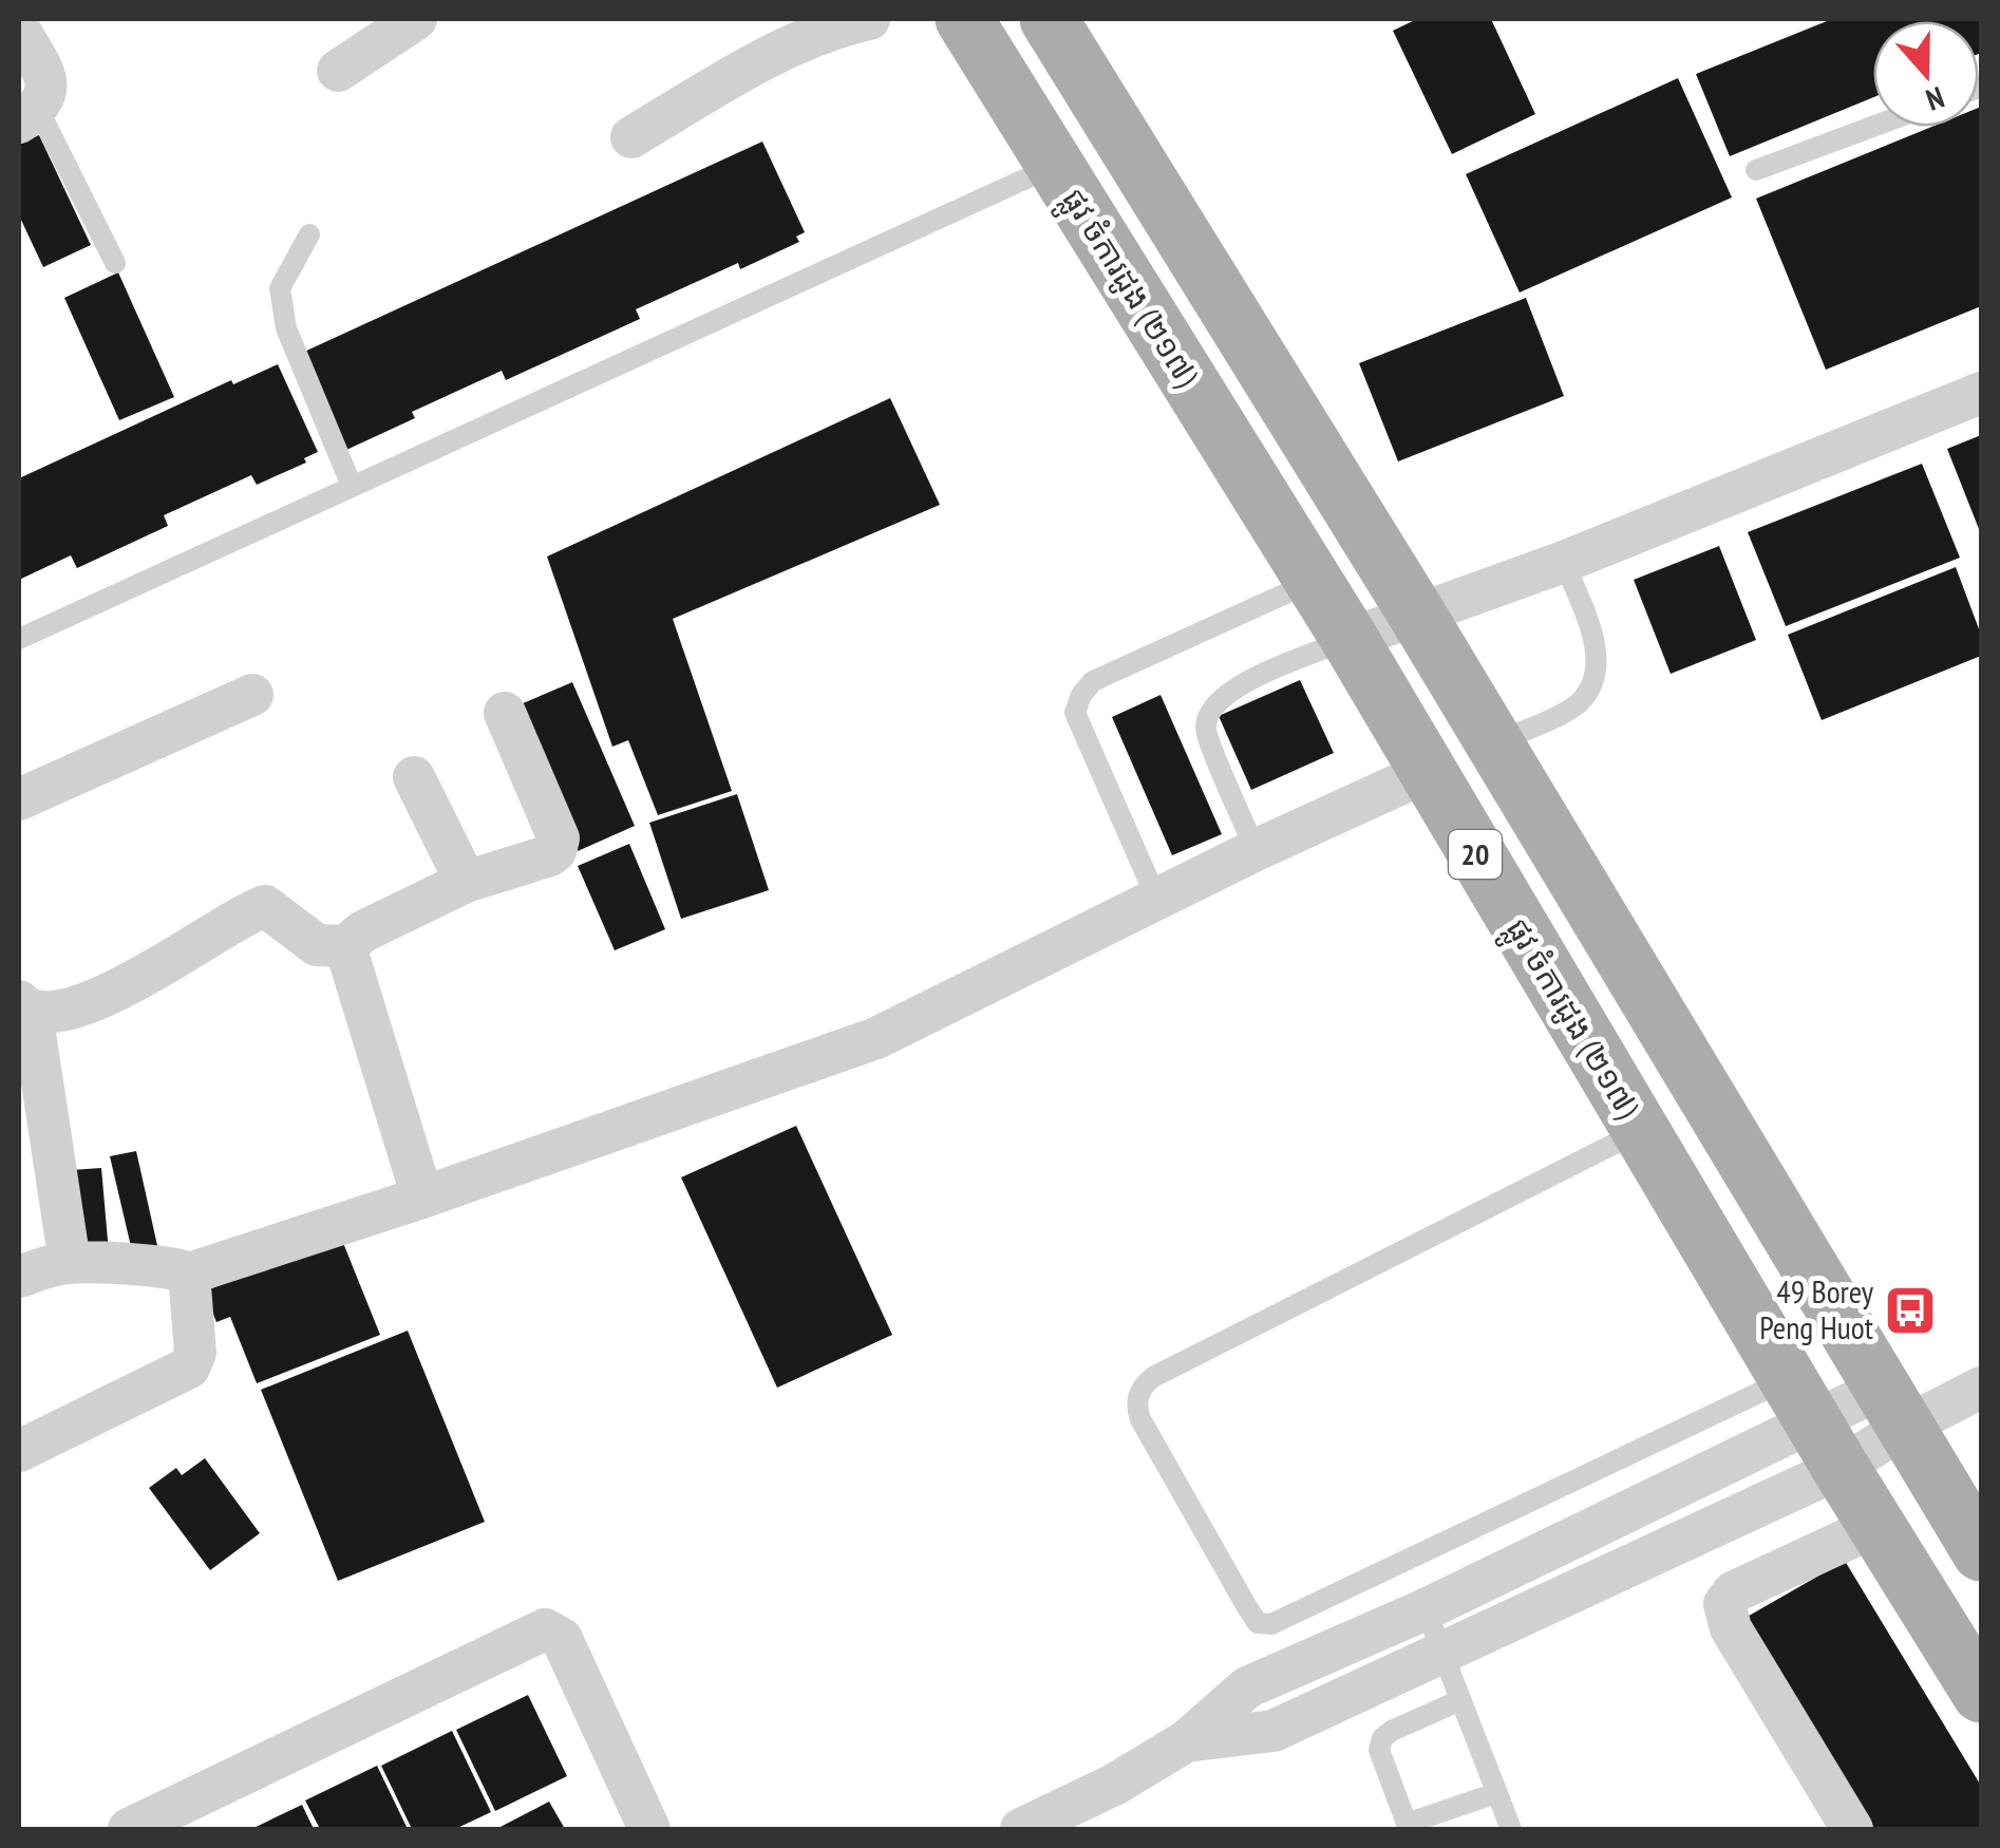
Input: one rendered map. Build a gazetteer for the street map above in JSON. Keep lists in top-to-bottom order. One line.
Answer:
{"streets":{"main road":["ផ្លូវ ចំការដូង (២១៧)","20"]},"places":{"bus stop":["49 Borey Peng Huot"]},"north":"bottom"}
